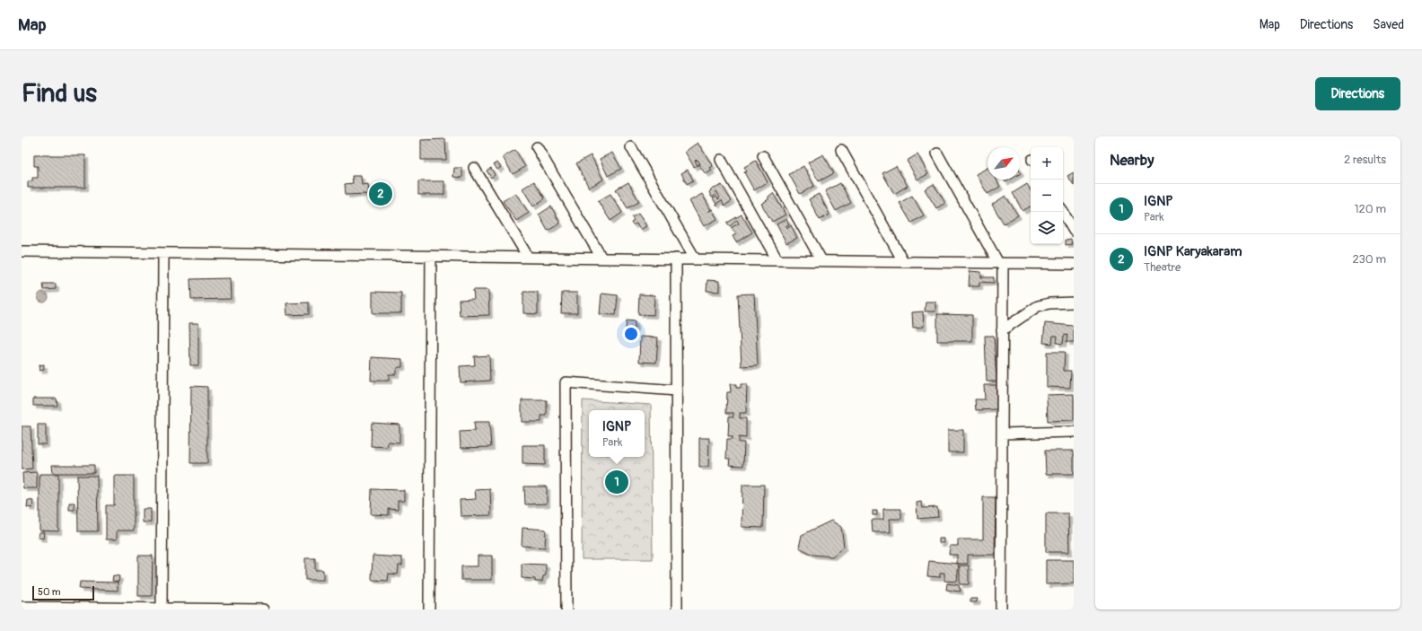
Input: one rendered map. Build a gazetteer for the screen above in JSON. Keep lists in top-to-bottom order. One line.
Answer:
{"scale_bar":"50 m","north":"top right","page":{"header":"Map","nav":["Map","Directions","Saved"],"buttons":"Directions","title":"Find us","heading":["Nearby","2 results"],"map_buttons":["+","−"],"pins":["2","1"],"list":[{"mark":"1","name":"IGNP","note":"Park","value":"120 m"},{"mark":"2","name":"IGNP Karyakaram","note":"Theatre","value":"230 m"}],"popup":["IGNP","Park"],"scale":"50 m"}}
